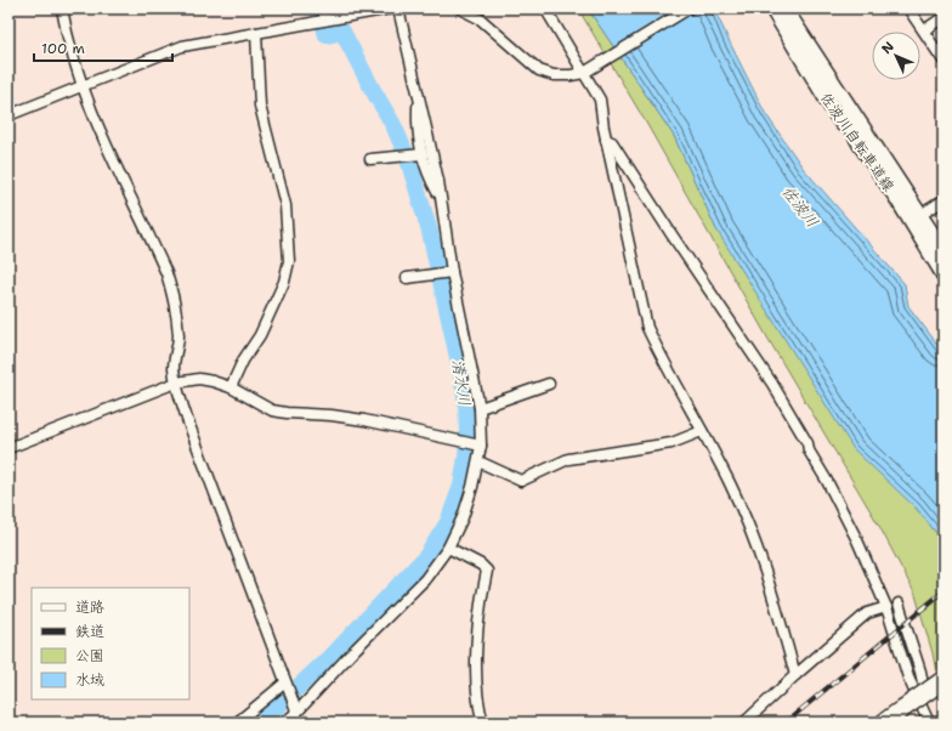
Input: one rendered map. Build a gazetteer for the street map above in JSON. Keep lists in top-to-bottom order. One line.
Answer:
{"streets":{"main road":["佐波川自転車道線"]},"water":["佐波川","清水川"],"legend":["道路","鉄道","公園","水域"],"scale_bar":"100 m","north":"top left"}
